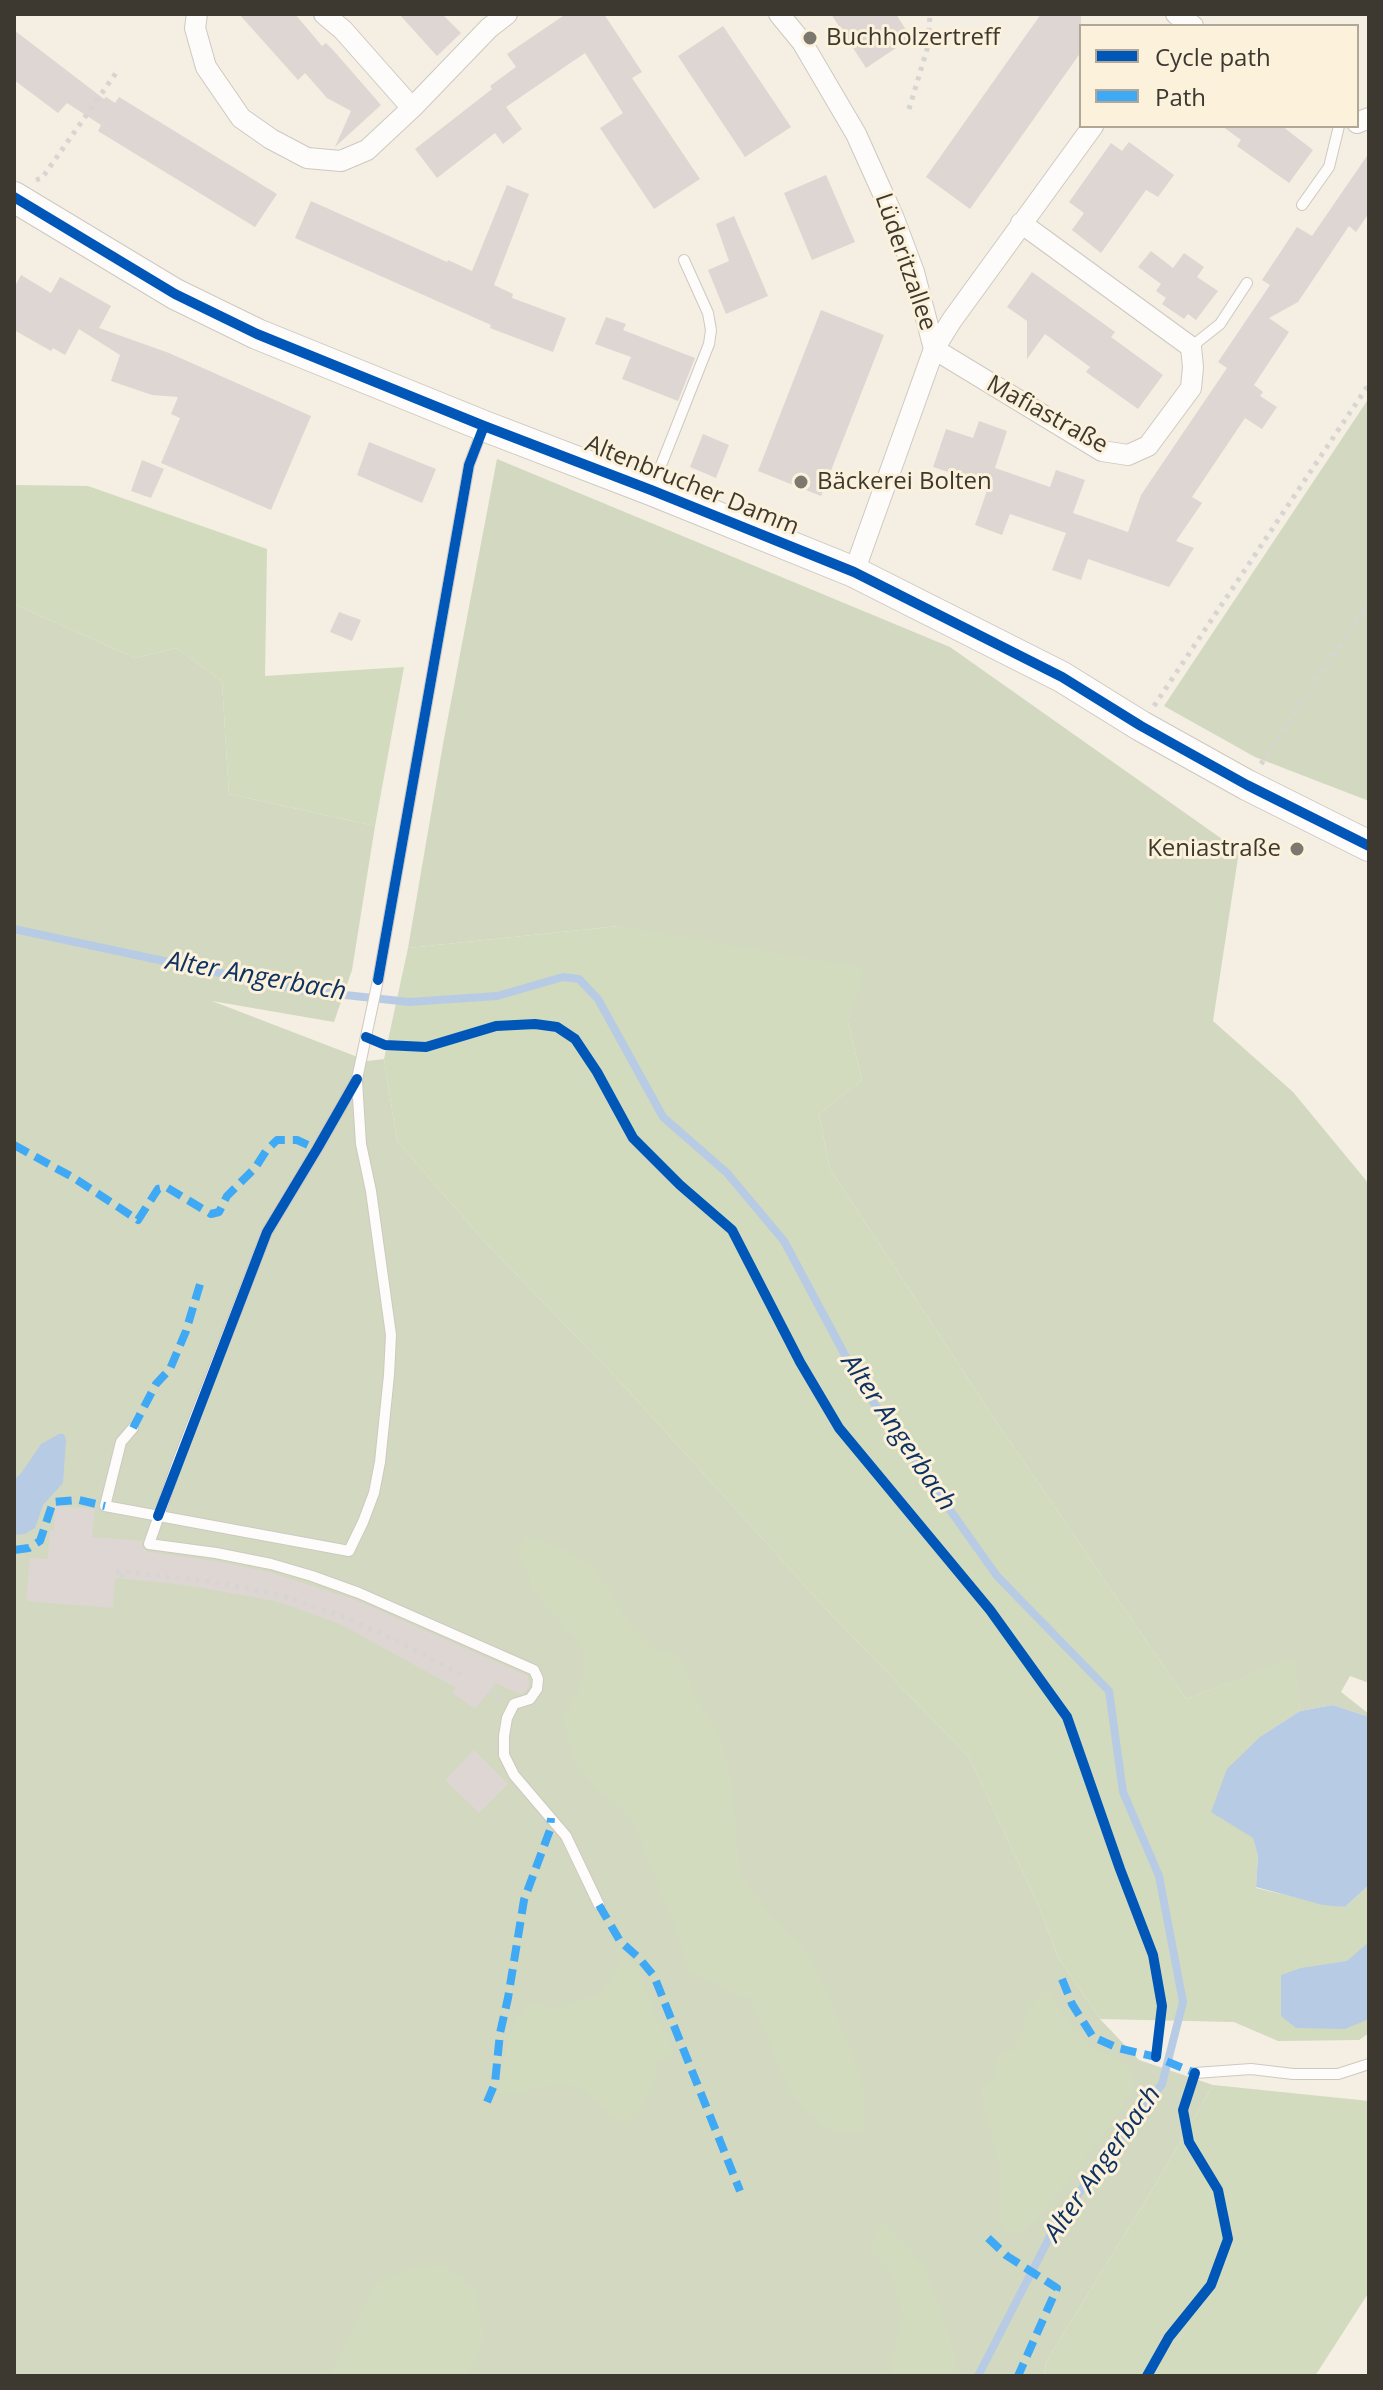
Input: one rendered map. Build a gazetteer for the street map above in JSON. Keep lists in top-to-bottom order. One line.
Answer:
{"streets":{"main road":["Altenbrucher Damm"],"street":["Lüderitzallee","Mafiastraße"]},"crossings":[["Lüderitzallee","Mafiastraße"],["Lüderitzallee","Altenbrucher Damm"]],"water":["Alter Angerbach"],"places":["Buchholzertreff","Bäckerei Bolten","Keniastraße"],"legend":["Cycle path","Path"]}
